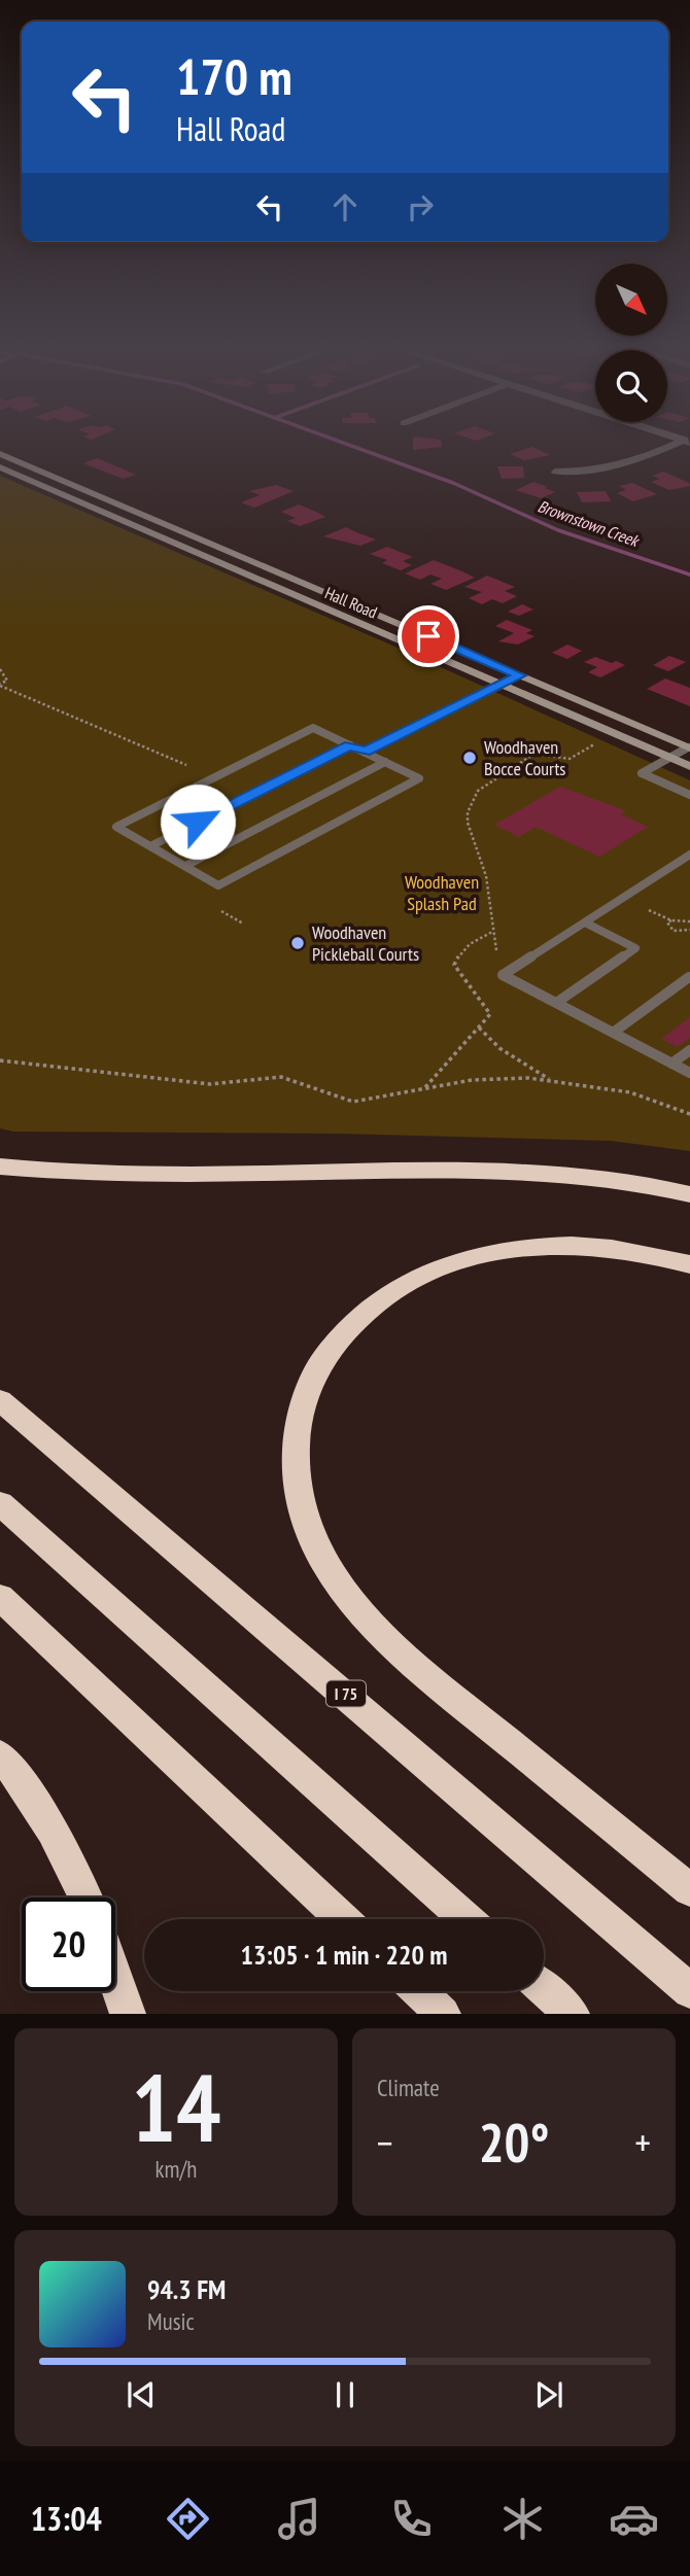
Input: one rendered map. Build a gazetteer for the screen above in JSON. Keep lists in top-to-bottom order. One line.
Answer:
{"streets":{"highway":["I 75"],"street":["Hall Road"]},"water":["Brownstown Creek"],"parks":["Woodhaven Splash Pad"],"places":["Woodhaven Bocce Courts","Woodhaven Pickleball Courts"],"north":"bottom right","page":{"turn":["170 m","Hall Road"],"limit":"20","trip":"13:05 · 1 min · 220 m","tile":[["14","km/h"],"Climate"],"heat":["−","20°","+"],"song":["94.3 FM","Music"],"tabs":"13:04"}}
